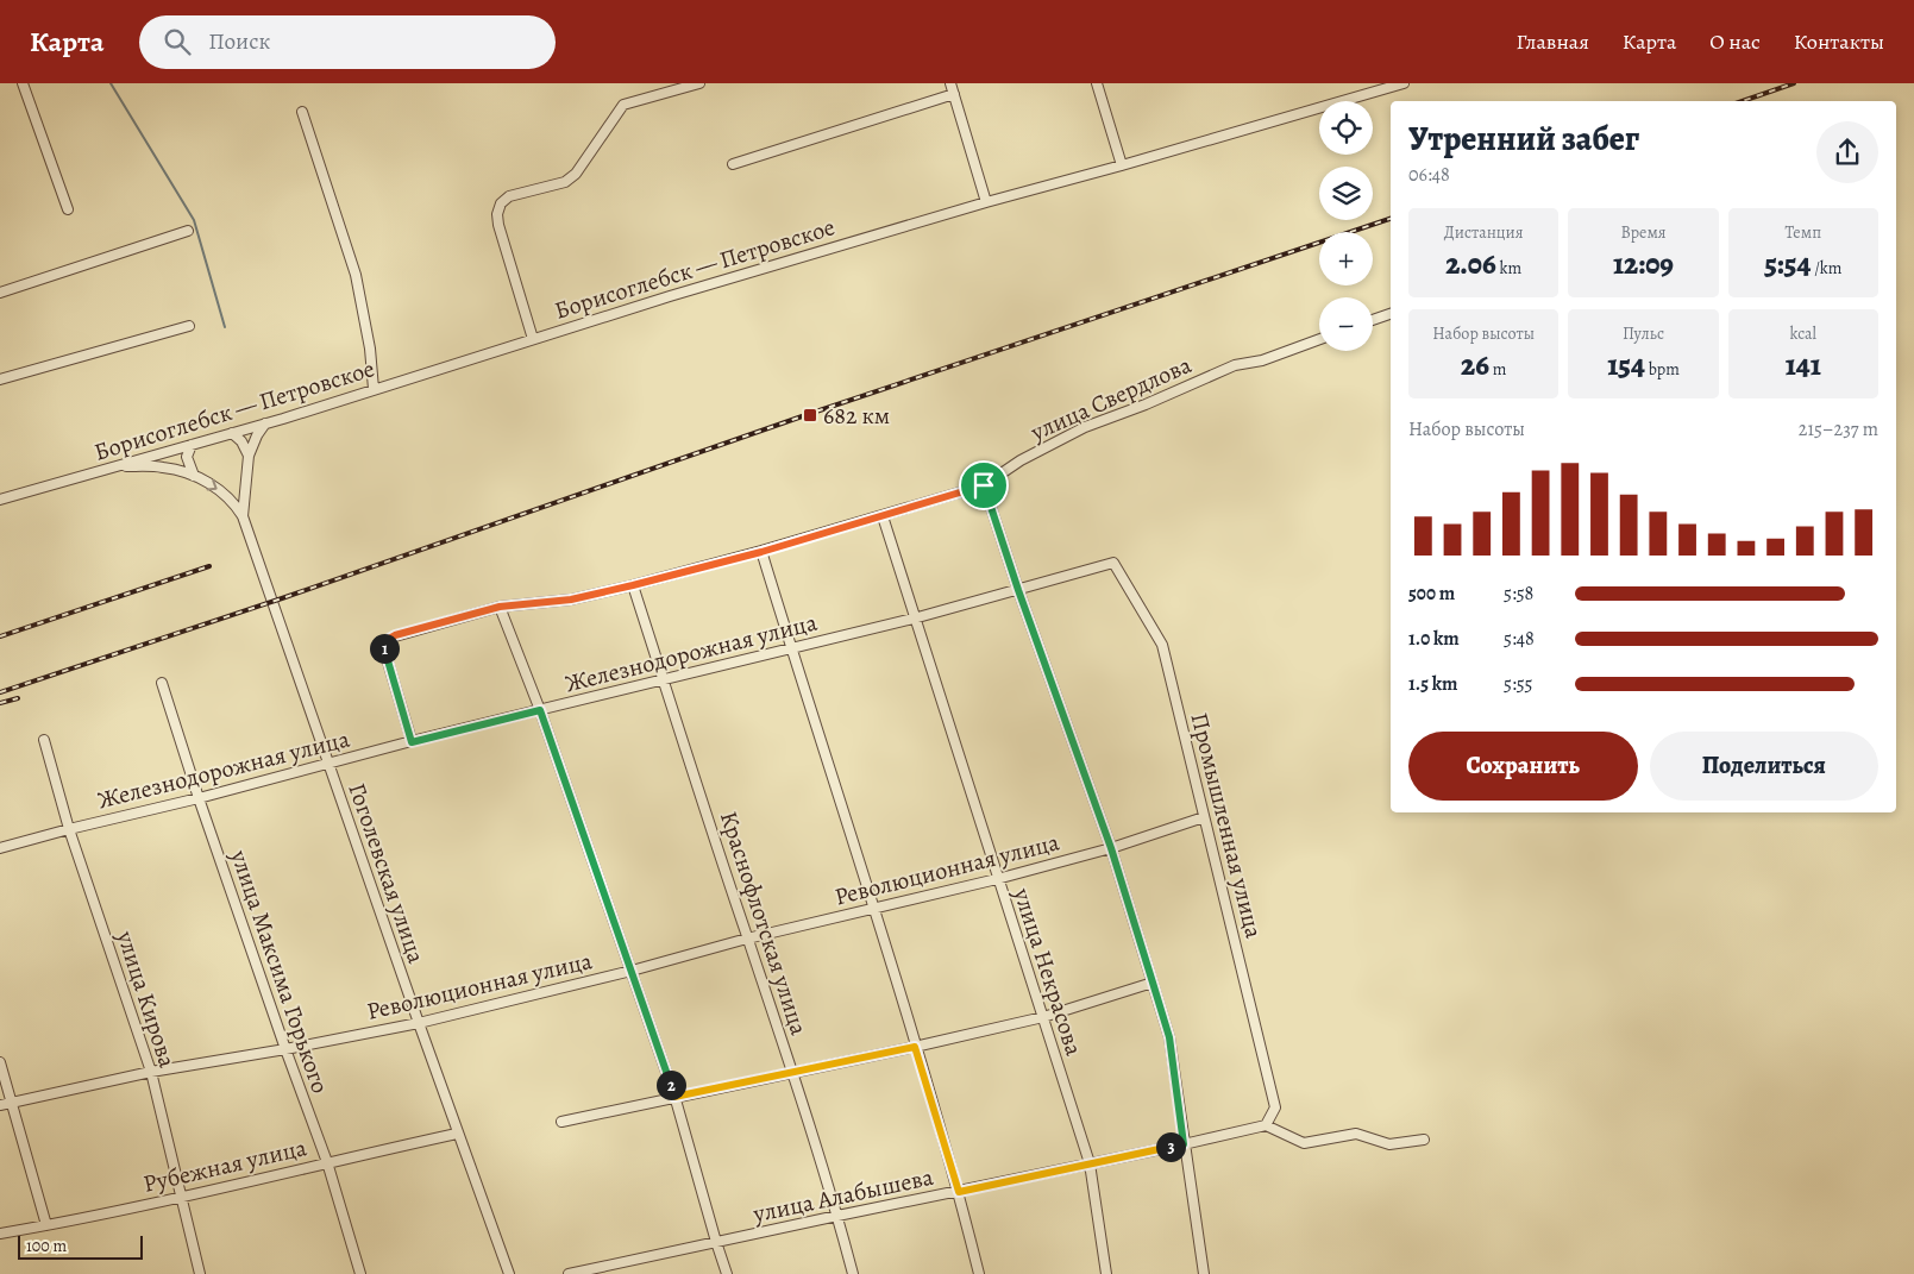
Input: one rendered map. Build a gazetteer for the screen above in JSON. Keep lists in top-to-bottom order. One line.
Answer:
{"streets":{"street":["Борисоглебск — Петровское","улица Свердлова","Железнодорожная улица","Промышленная улица","Революционная улица","Гоголевская улица","Краснофлотская улица","улица Максима Горького","улица Некрасова","улица Кирова","Рубежная улица","улица Алабышева"]},"crossings":[["улица Свердлова","Железнодорожная улица"],["улица Свердлова","Краснофлотская улица"],["улица Свердлова","улица Некрасова"],["Железнодорожная улица","Промышленная улица"],["Железнодорожная улица","Гоголевская улица"],["Железнодорожная улица","Краснофлотская улица"],["Железнодорожная улица","улица Максима Горького"],["Железнодорожная улица","улица Некрасова"],["Железнодорожная улица","улица Кирова"],["Промышленная улица","Революционная улица"],["Промышленная улица","улица Алабышева"],["Революционная улица","Гоголевская улица"],["Революционная улица","Краснофлотская улица"],["Революционная улица","улица Максима Горького"],["Революционная улица","улица Некрасова"],["Революционная улица","улица Кирова"],["Гоголевская улица","Рубежная улица"],["Краснофлотская улица","улица Алабышева"],["улица Максима Горького","Рубежная улица"],["улица Некрасова","улица Алабышева"],["улица Кирова","Рубежная улица"]],"places":{"transit":["682 км"]},"scale_bar":"100 m","page":{"header":"Карта","search":"Поиск","nav":["Главная","Карта","О нас","Контакты"],"map_buttons":["+","−"],"heading":["Утренний забег","06:48"],"stats":[["Дистанция","2.06 km"],["Время","12:09"],["Темп","5:54 /km"],["Набор высоты","26 m"],["Пульс","154 bpm"],["kcal","141"]],"chart":["Набор высоты","215–237 m"],"list":[{"name":"500 m","note":"5:58"},{"name":"1.0 km","note":"5:48"},{"name":"1.5 km","note":"5:55"}],"pins":["1","2","3"],"buttons":["Сохранить","Поделиться"],"scale":"100 m"}}
